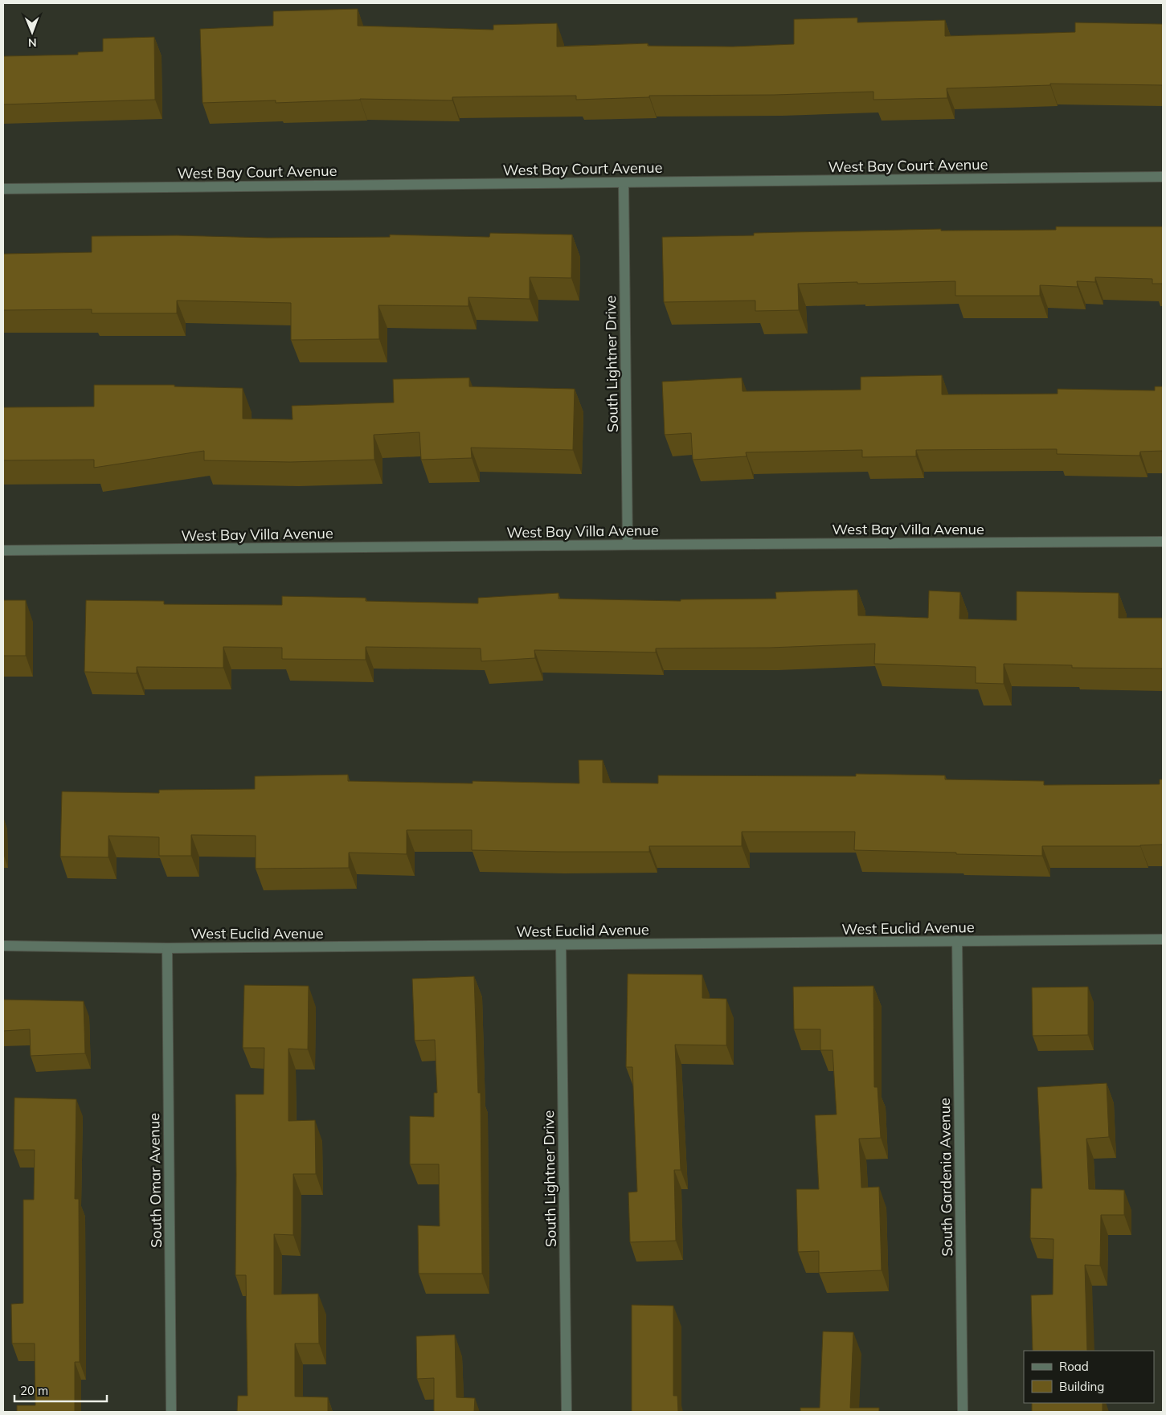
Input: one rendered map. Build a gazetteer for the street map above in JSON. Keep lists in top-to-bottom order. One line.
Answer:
{"streets":{"street":["West Bay Court Avenue","South Lightner Drive","West Bay Villa Avenue","West Euclid Avenue","South Gardenia Avenue","South Omar Avenue"]},"crossings":[["West Bay Court Avenue","South Lightner Drive"],["South Lightner Drive","West Bay Villa Avenue"],["South Lightner Drive","West Euclid Avenue"],["West Euclid Avenue","South Gardenia Avenue"],["West Euclid Avenue","South Omar Avenue"]],"legend":["Road","Building"],"scale_bar":"20 m","north":"bottom"}
